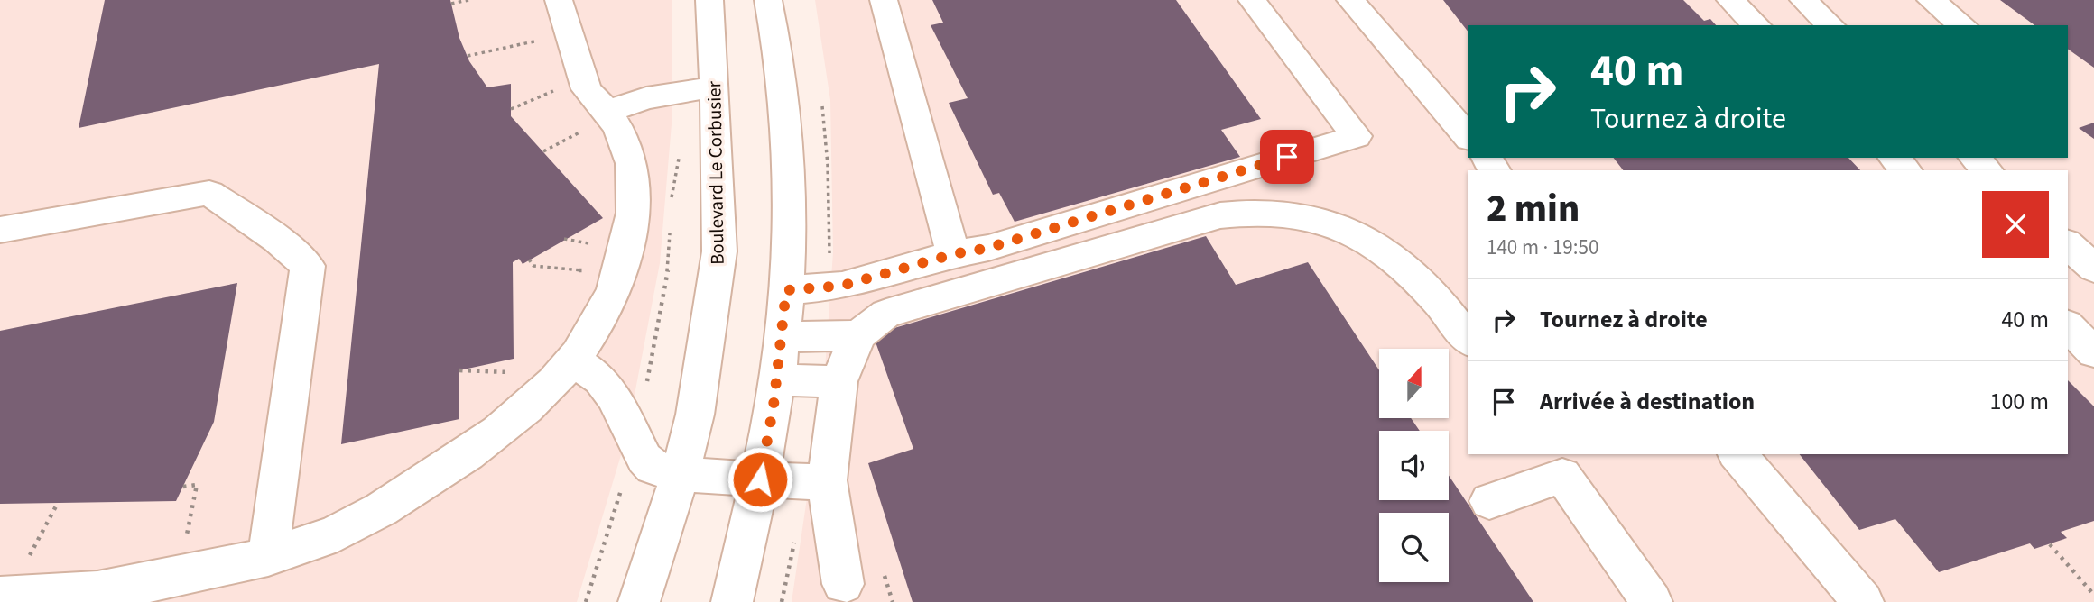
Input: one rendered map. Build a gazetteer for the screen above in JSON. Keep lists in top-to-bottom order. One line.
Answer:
{"streets":{"street":["Boulevard Le Corbusier"]},"north":"top","page":{"turn":["40 m","Tournez à droite"],"heading":["2 min","140 m · 19:50"],"list":[{"name":"Tournez à droite","value":"40 m"},{"name":"Arrivée à destination","value":"100 m"}]}}
